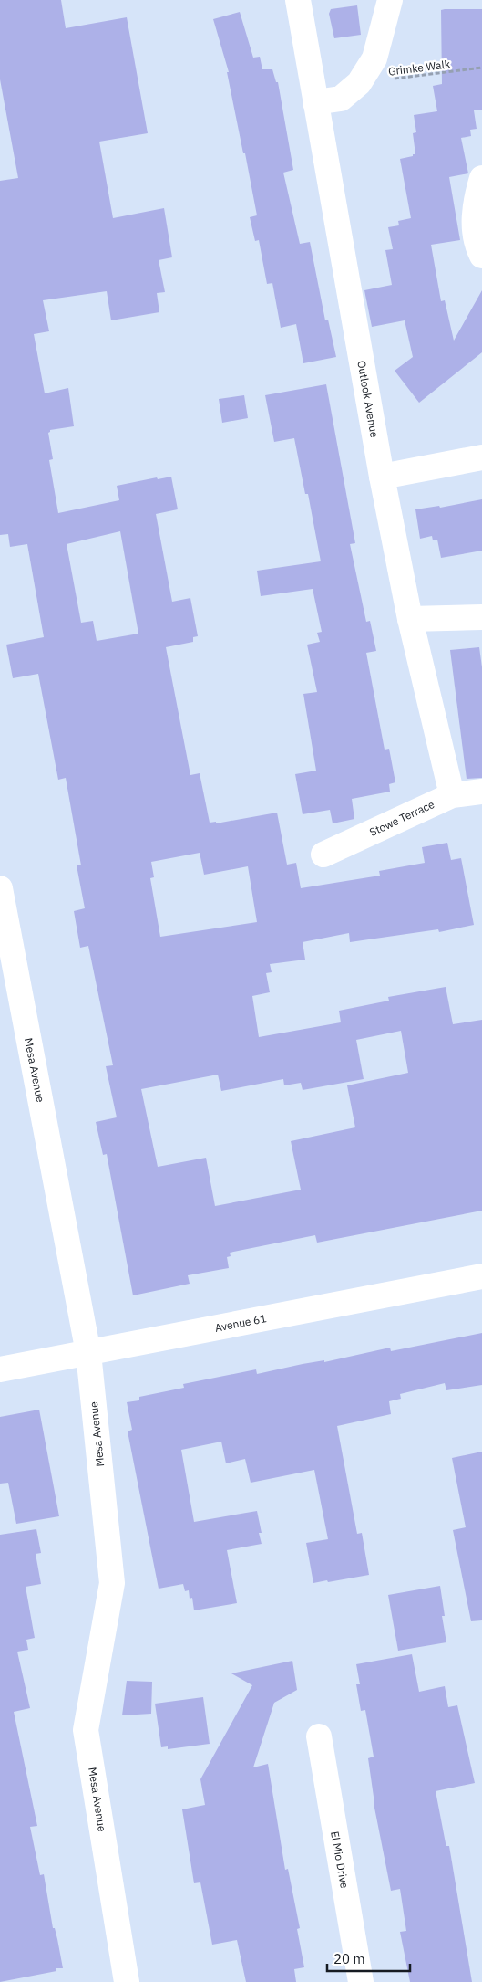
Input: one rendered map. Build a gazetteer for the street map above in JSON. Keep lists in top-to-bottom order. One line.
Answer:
{"streets":{"street":["Outlook Avenue","Stowe Terrace","Mesa Avenue","Avenue 61","El Mio Drive"],"path":["Grimke Walk"]},"crossings":[["Outlook Avenue","Stowe Terrace"],["Mesa Avenue","Avenue 61"]],"scale_bar":"20 m"}
